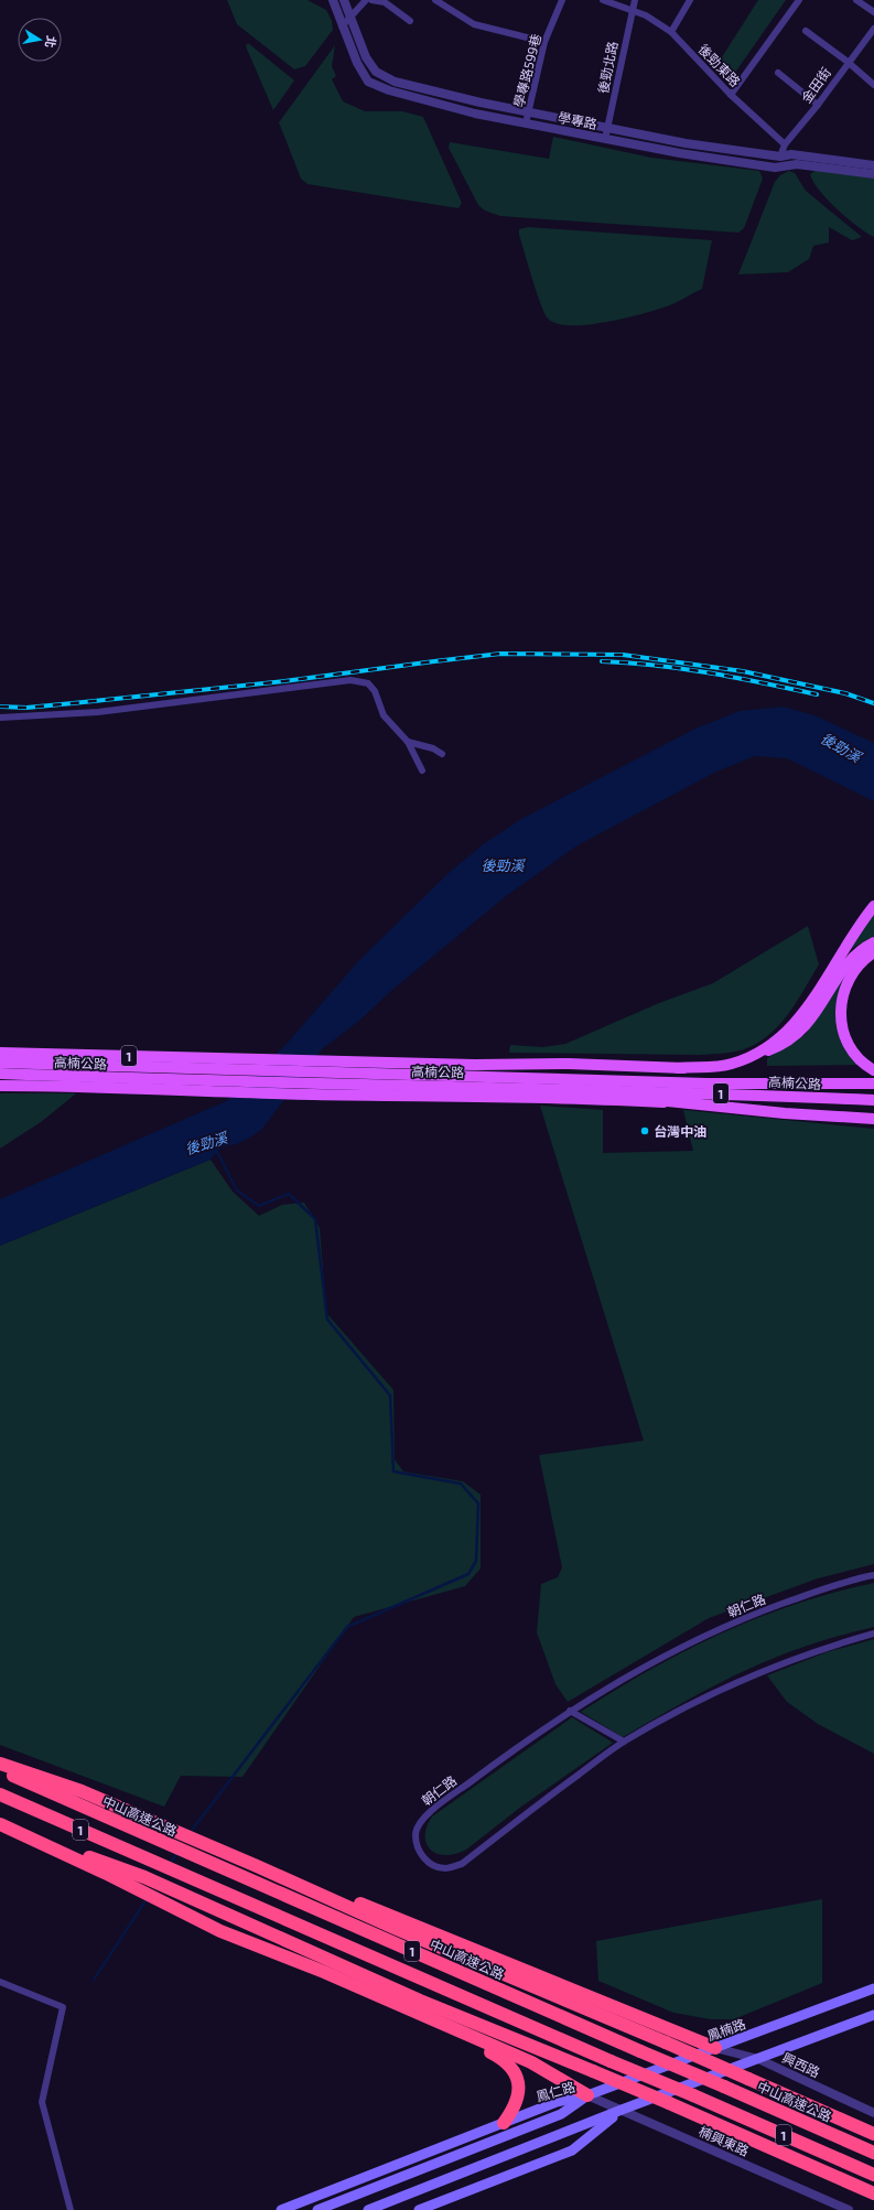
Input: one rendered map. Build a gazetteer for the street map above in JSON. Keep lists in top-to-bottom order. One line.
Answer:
{"streets":{"highway":["1","中山高速公路"],"main road":["高楠公路","鳳楠路","鳳仁路"],"street":["後勁東路","後勁北路","學專路599巷","金田街","學專路","朝仁路","興西路","楠興東路"]},"crossings":[["後勁東路","後勁北路"],["後勁東路","金田街"],["後勁北路","學專路"],["學專路599巷","學專路"],["金田街","學專路"],["鳳楠路","興西路"],["鳳楠路","鳳仁路"],["鳳楠路","楠興東路"],["鳳仁路","楠興東路"]],"water":["後勁溪"],"places":["台灣中油"],"north":"right"}
